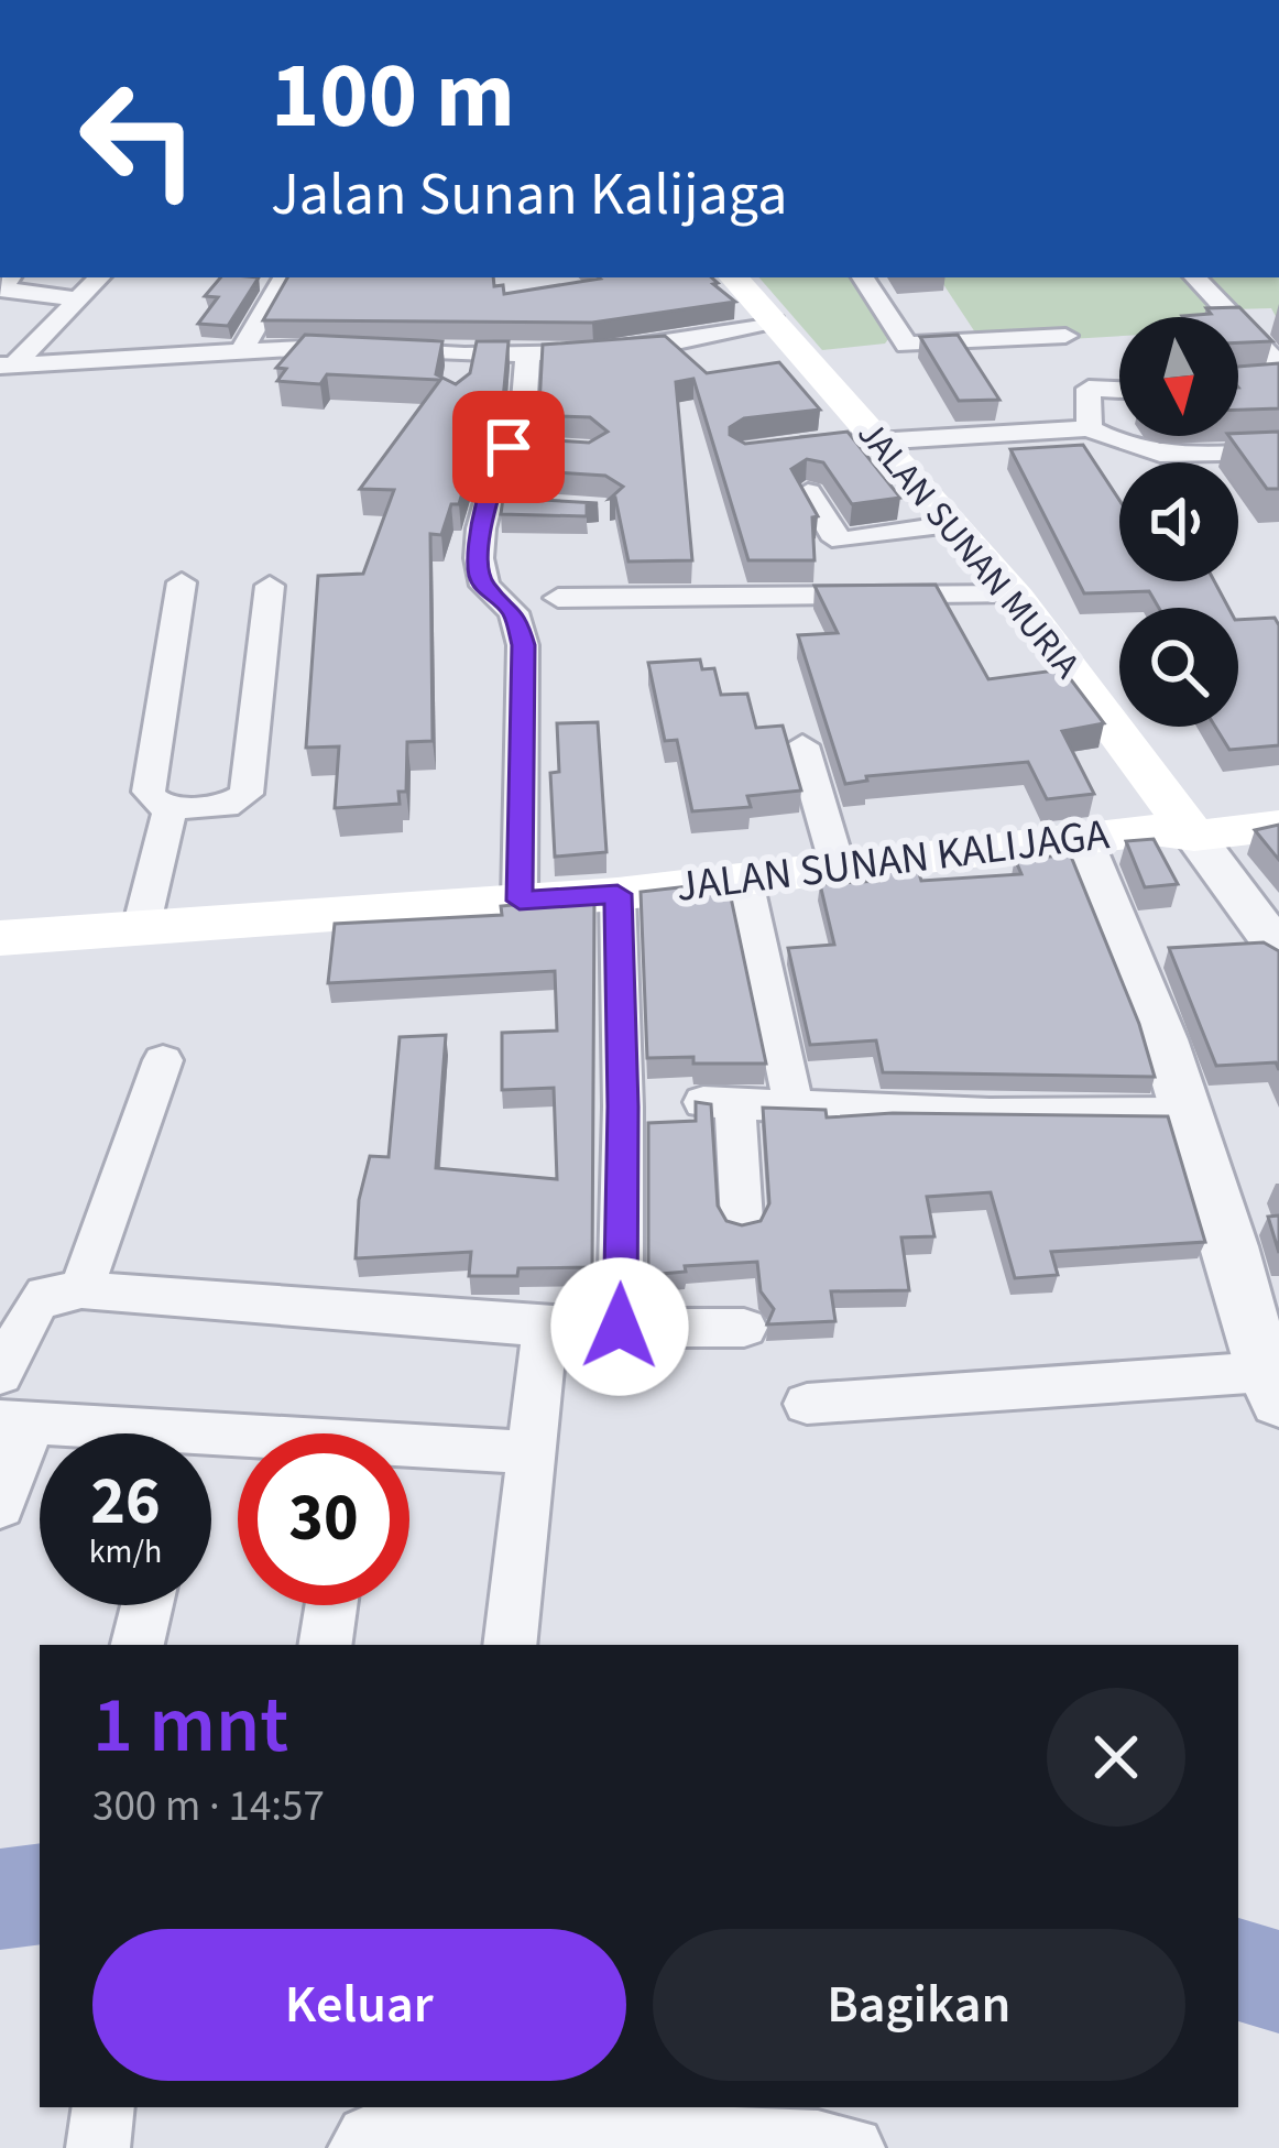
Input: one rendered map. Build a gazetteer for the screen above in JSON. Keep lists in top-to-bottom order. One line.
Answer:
{"streets":{"main road":["JALAN SUNAN MURIA","JALAN SUNAN KALIJAGA"]},"crossings":[["JALAN SUNAN MURIA","JALAN SUNAN KALIJAGA"]],"north":"bottom","page":{"turn":["100 m","Jalan Sunan Kalijaga"],"speed":"26 km/h","limit":"30","heading":["1 mnt","300 m · 14:57"],"buttons":["Keluar","Bagikan"]}}
